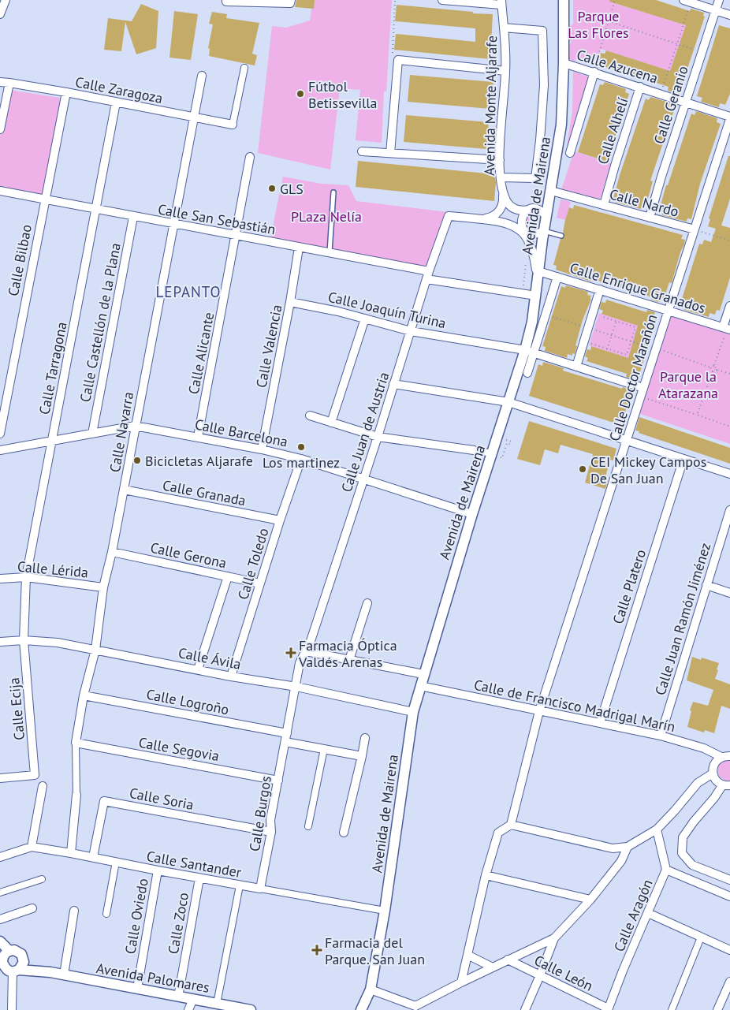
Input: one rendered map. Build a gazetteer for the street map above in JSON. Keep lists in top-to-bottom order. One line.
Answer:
{"streets":{"street":["Calle Azucena","Calle Zaragoza","Calle Geranio","Avenida Monte Aljarafe","Calle Alhelí","Avenida de Mairena","Calle Nardo","Calle San Sebastián","Calle Bilbao","Calle Enrique Granados","Calle Joaquín Turina","Calle Castellón de la Plana","Calle Valencia","Calle Alicante","Calle Tarragona","Calle Doctor Marañón","Calle Navarra","Calle Juan de Austria","Calle Barcelona","Calle Granada","Calle Gerona","Calle Toledo","Calle Lérida","Calle Platero","Calle Juan Ramón Jiménez","Calle Ávila","Calle Logroño","Calle de Francisco Madrigal Marín","Calle Ecija","Calle Segovia","Calle Soria","Calle Burgos","Calle Santander","Calle Aragón","Calle Oviedo","Calle Zoco","Calle León","Avenida Palomares"]},"crossings":[["Calle Azucena","Calle Geranio"],["Calle Azucena","Calle Alhelí"],["Calle Azucena","Avenida de Mairena"],["Calle Azucena","Calle Doctor Marañón"],["Calle Zaragoza","Calle Bilbao"],["Calle Zaragoza","Calle Tarragona"],["Calle Zaragoza","Calle Navarra"],["Calle Geranio","Calle Nardo"],["Calle Alhelí","Calle Nardo"],["Avenida de Mairena","Calle Nardo"],["Avenida de Mairena","Calle San Sebastián"],["Avenida de Mairena","Calle Enrique Granados"],["Avenida de Mairena","Calle Joaquín Turina"],["Avenida de Mairena","Calle Juan de Austria"],["Avenida de Mairena","Calle Barcelona"],["Avenida de Mairena","Calle Ávila"],["Avenida de Mairena","Calle de Francisco Madrigal Marín"],["Avenida de Mairena","Calle Santander"],["Calle Nardo","Calle Doctor Marañón"],["Calle San Sebastián","Calle Bilbao"],["Calle San Sebastián","Calle Castellón de la Plana"],["Calle San Sebastián","Calle Valencia"],["Calle San Sebastián","Calle Alicante"],["Calle San Sebastián","Calle Tarragona"],["Calle San Sebastián","Calle Navarra"],["Calle San Sebastián","Calle Juan de Austria"],["Calle Enrique Granados","Calle Doctor Marañón"],["Calle Joaquín Turina","Calle Valencia"],["Calle Joaquín Turina","Calle Doctor Marañón"],["Calle Joaquín Turina","Calle Juan de Austria"],["Calle Castellón de la Plana","Calle Barcelona"],["Calle Valencia","Calle Barcelona"],["Calle Alicante","Calle Barcelona"],["Calle Tarragona","Calle Barcelona"],["Calle Tarragona","Calle Lérida"],["Calle Tarragona","Calle Ávila"],["Calle Tarragona","Calle Ecija"],["Calle Doctor Marañón","Calle de Francisco Madrigal Marín"],["Calle Navarra","Calle Barcelona"],["Calle Navarra","Calle Granada"],["Calle Navarra","Calle Gerona"],["Calle Navarra","Calle Lérida"],["Calle Navarra","Calle Ávila"],["Calle Navarra","Calle Logroño"],["Calle Navarra","Calle Segovia"],["Calle Juan de Austria","Calle Barcelona"],["Calle Juan de Austria","Calle Ávila"],["Calle Juan de Austria","Calle Burgos"],["Calle Barcelona","Calle Toledo"],["Calle Granada","Calle Toledo"],["Calle Gerona","Calle Toledo"],["Calle Toledo","Calle Ávila"],["Calle Platero","Calle de Francisco Madrigal Marín"],["Calle Juan Ramón Jiménez","Calle de Francisco Madrigal Marín"],["Calle Ávila","Calle Ecija"],["Calle Ávila","Calle Burgos"],["Calle Logroño","Calle Burgos"],["Calle Segovia","Calle Burgos"],["Calle Soria","Calle Burgos"],["Calle Soria","Calle Santander"],["Calle Burgos","Calle Santander"],["Calle Santander","Calle Oviedo"],["Calle Santander","Calle Zoco"],["Calle Aragón","Calle León"],["Calle Oviedo","Avenida Palomares"],["Calle Zoco","Avenida Palomares"]],"districts":["LEPANTO"],"parks":["Parque Las Flores","PLaza Nelía","Parque la Atarazana"],"places":{"other":["Fútbol Betissevilla","GLS","Los martinez","Bicicletas Aljarafe","CEI Mickey Campos De San Juan"],"health":["Farmacia Óptica Valdés Arenas","Farmacia del Parque. San Juan"]}}
